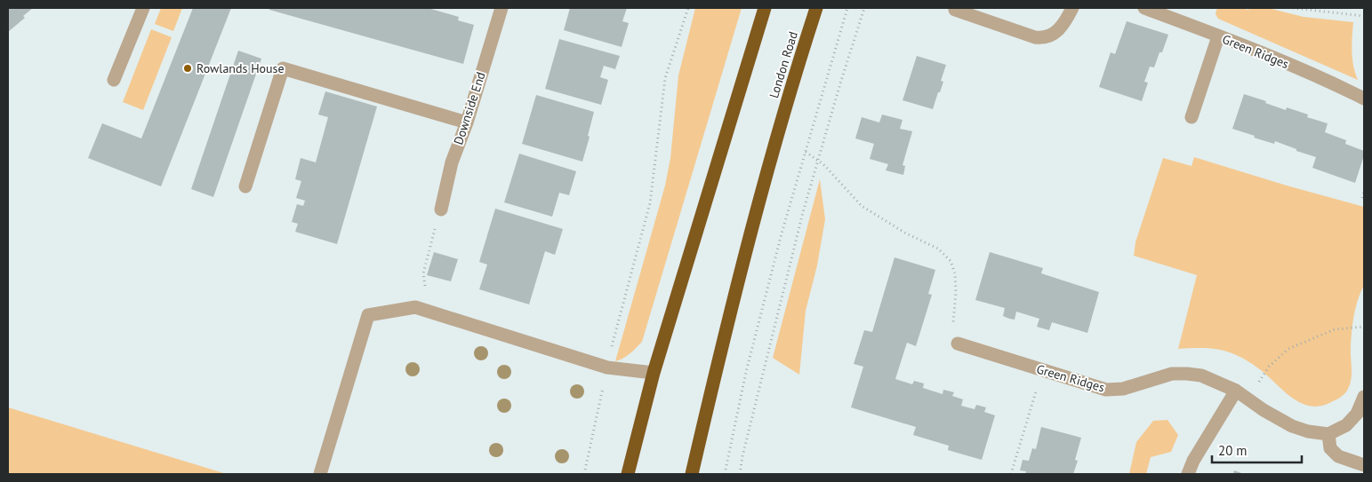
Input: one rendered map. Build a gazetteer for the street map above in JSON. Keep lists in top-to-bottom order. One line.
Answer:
{"streets":{"highway":["London Road"],"street":["Green Ridges","Downside End"]},"places":["Rowlands House"],"scale_bar":"20 m"}
